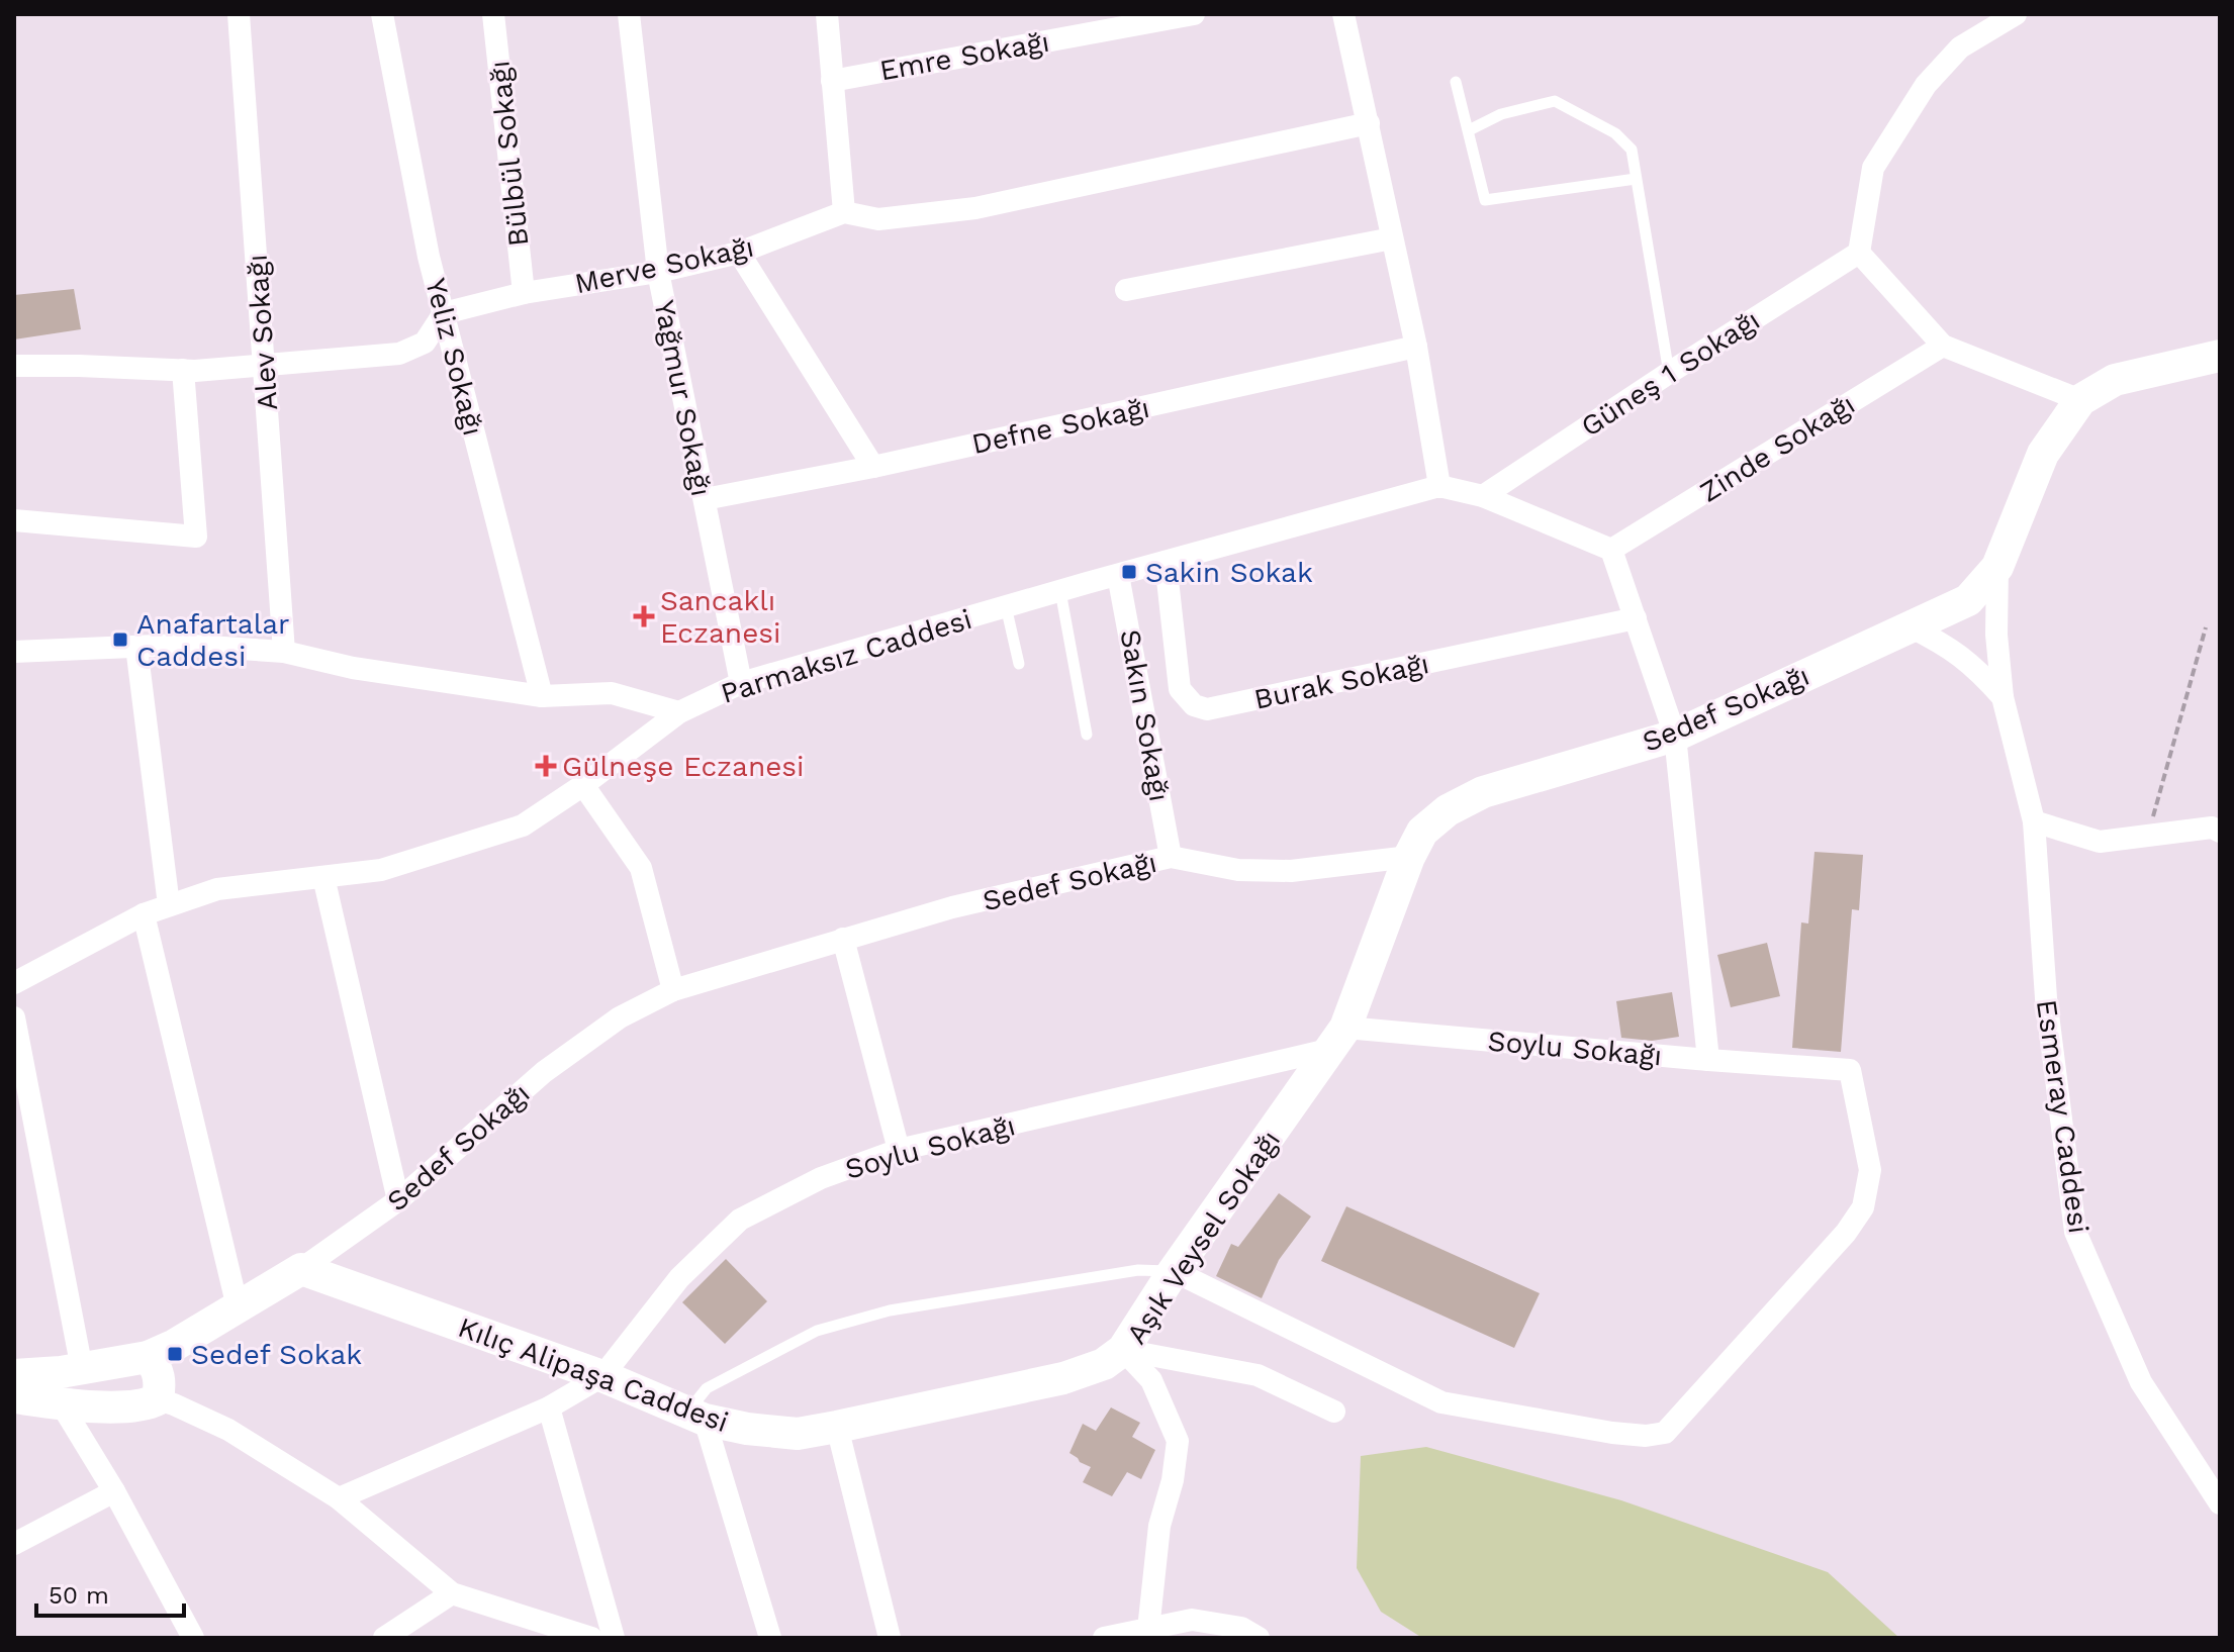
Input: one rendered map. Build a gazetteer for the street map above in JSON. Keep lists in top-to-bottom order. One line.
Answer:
{"streets":{"street":["Emre Sokağı","Bülbül Sokağı","Merve Sokağı","Alev Sokağı","Yeliz Sokağı","Güneş 1 Sokağı","Yağmur Sokağı","Defne Sokağı","Zinde Sokağı","Parmaksız Caddesi","Burak Sokağı","Sedef Sokağı","Sakın Sokağı","Soylu Sokağı","Esmeray Caddesi","Aşık Veysel Sokağı","Kılıç Alipaşa Caddesi"]},"crossings":[["Bülbül Sokağı","Merve Sokağı"],["Merve Sokağı","Yeliz Sokağı"],["Merve Sokağı","Yağmur Sokağı"],["Yağmur Sokağı","Defne Sokağı"],["Yağmur Sokağı","Parmaksız Caddesi"],["Parmaksız Caddesi","Burak Sokağı"],["Parmaksız Caddesi","Sakın Sokağı"],["Sedef Sokağı","Sakın Sokağı"],["Sedef Sokağı","Esmeray Caddesi"],["Sedef Sokağı","Aşık Veysel Sokağı"],["Sedef Sokağı","Kılıç Alipaşa Caddesi"],["Soylu Sokağı","Aşık Veysel Sokağı"],["Soylu Sokağı","Kılıç Alipaşa Caddesi"],["Aşık Veysel Sokağı","Kılıç Alipaşa Caddesi"]],"places":{"transit":["Sakin Sokak","Anafartalar Caddesi","Sedef Sokak"],"health":["Sancaklı Eczanesi","Gülneşe Eczanesi"]},"scale_bar":"50 m"}
